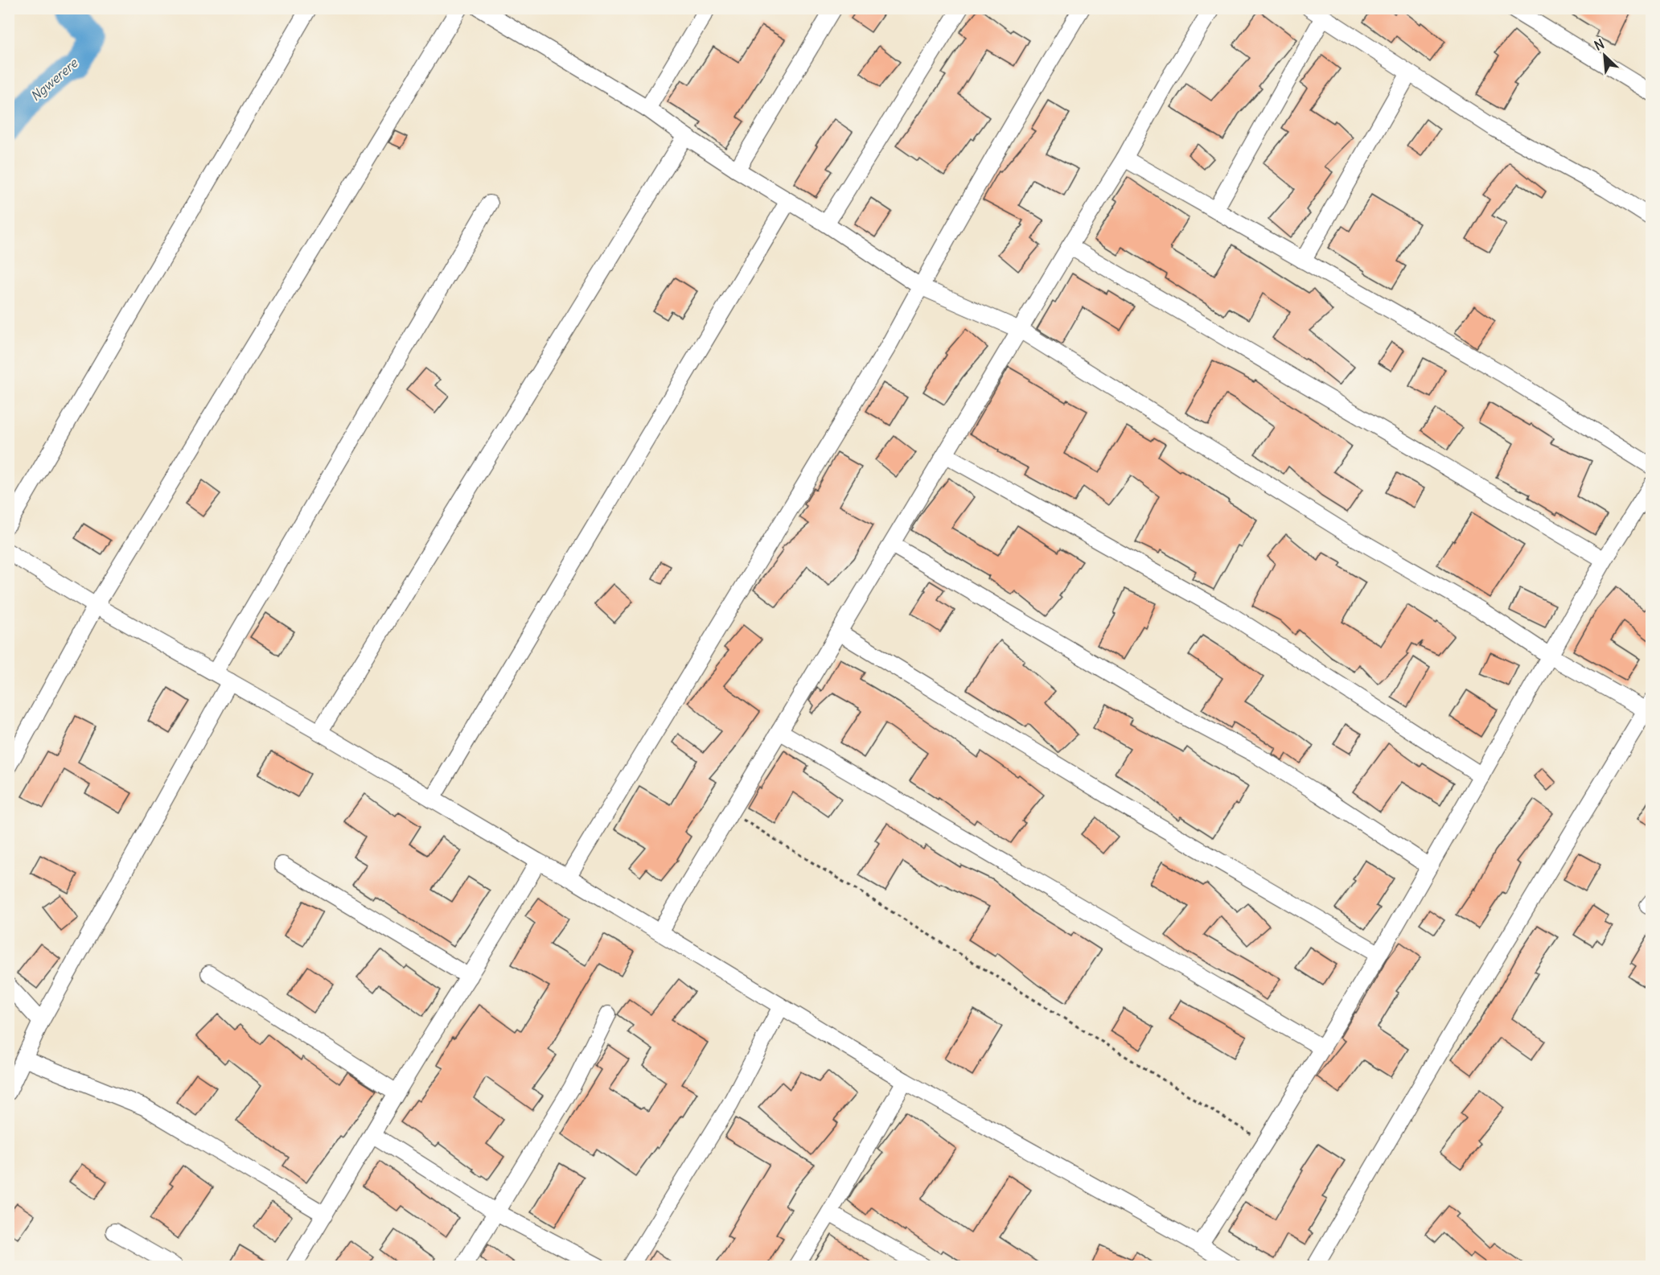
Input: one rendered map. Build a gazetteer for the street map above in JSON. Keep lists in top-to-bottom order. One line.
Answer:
{"water":["Ngwerere"],"north":"top left"}
